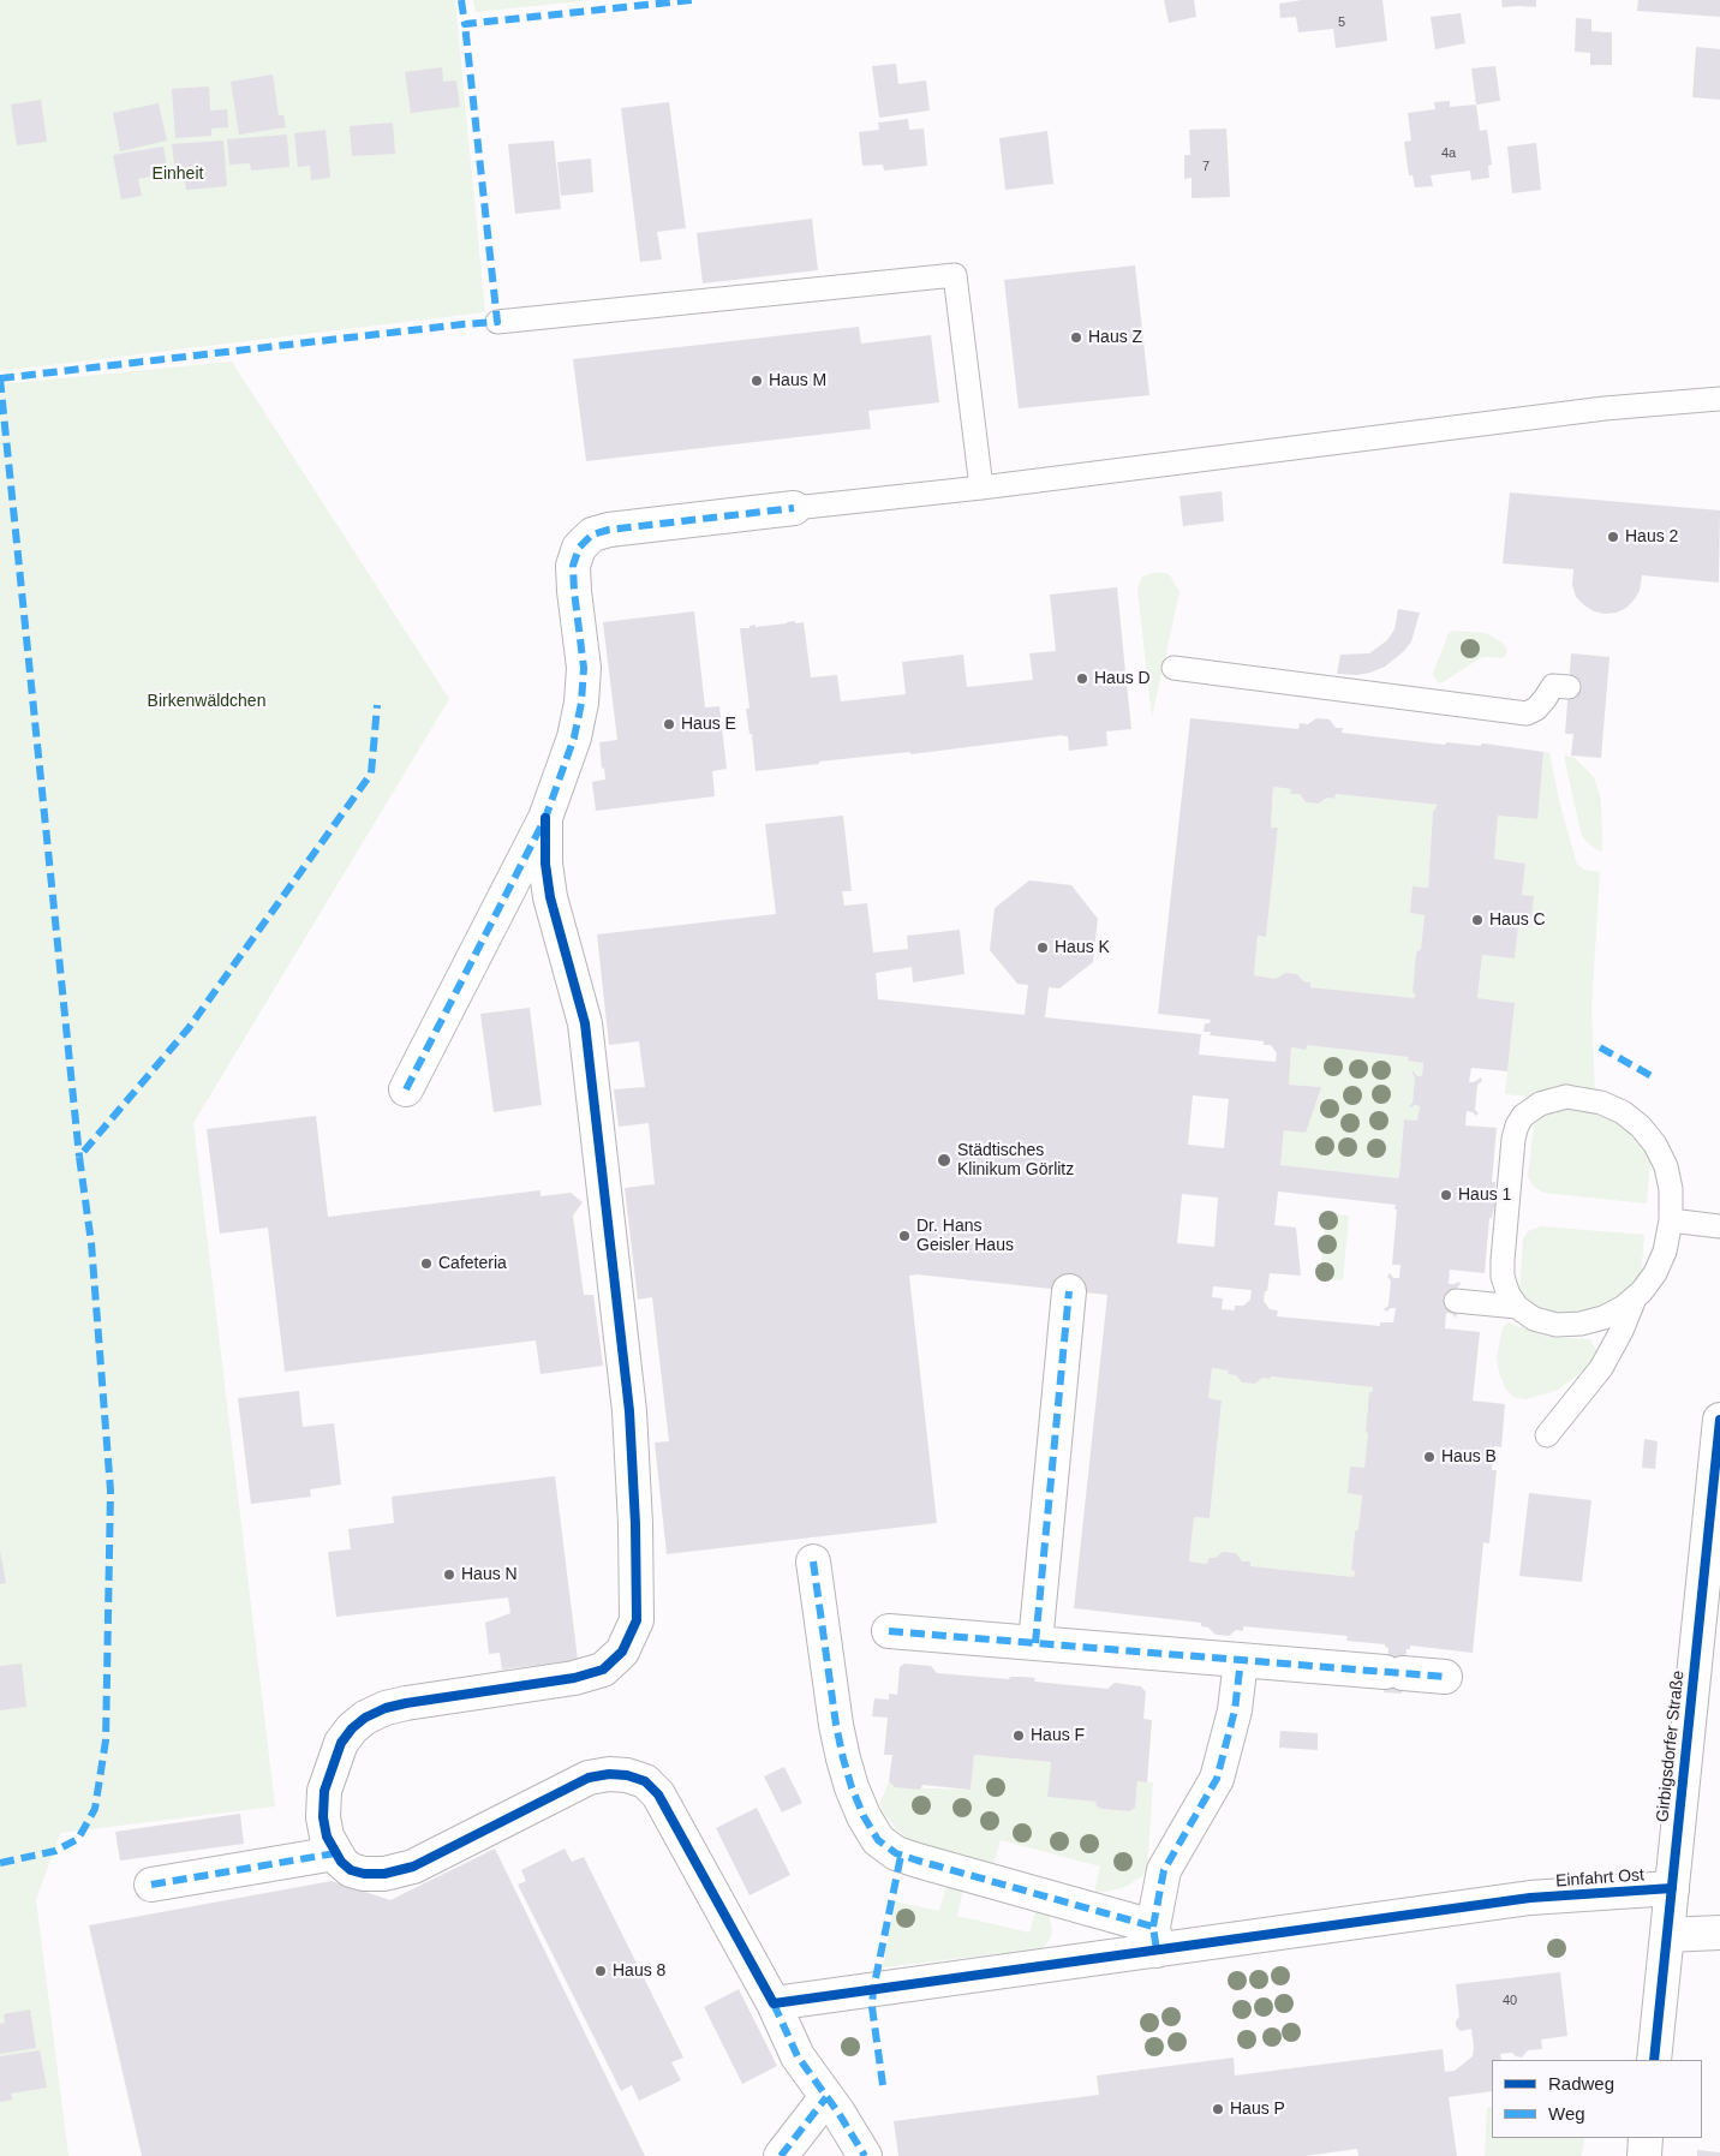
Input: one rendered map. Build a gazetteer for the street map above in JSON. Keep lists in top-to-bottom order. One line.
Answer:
{"streets":{"street":["Girbigsdorfer Straße","Einfahrt Ost"]},"crossings":[["Girbigsdorfer Straße","Einfahrt Ost"]],"parks":["Einheit","Birkenwäldchen"],"places":["Haus Z","Haus M","Haus 2","Haus D","Haus E","Haus C","Haus K","Städtisches Klinikum Görlitz","Haus 1","Dr. Hans Geisler Haus","Cafeteria","Haus B","Haus N","Haus F","Haus 8","Haus P"],"house_numbers":["5","4a","7","40"],"legend":["Radweg","Weg"]}
